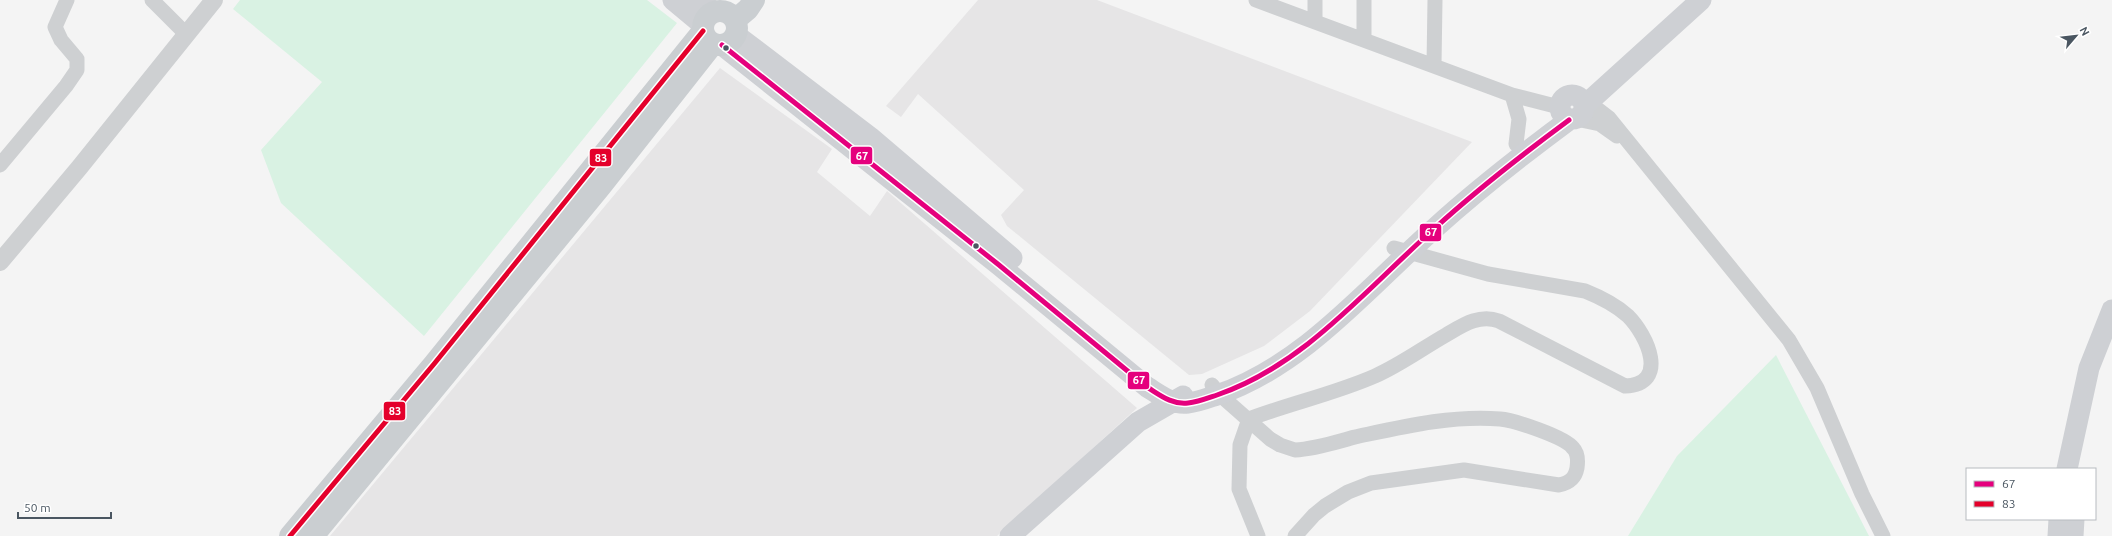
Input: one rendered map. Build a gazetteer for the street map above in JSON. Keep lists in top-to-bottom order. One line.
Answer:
{"lines":["transit line 83","transit line 67"],"legend":["67","83"],"scale_bar":"50 m","north":"top right"}
